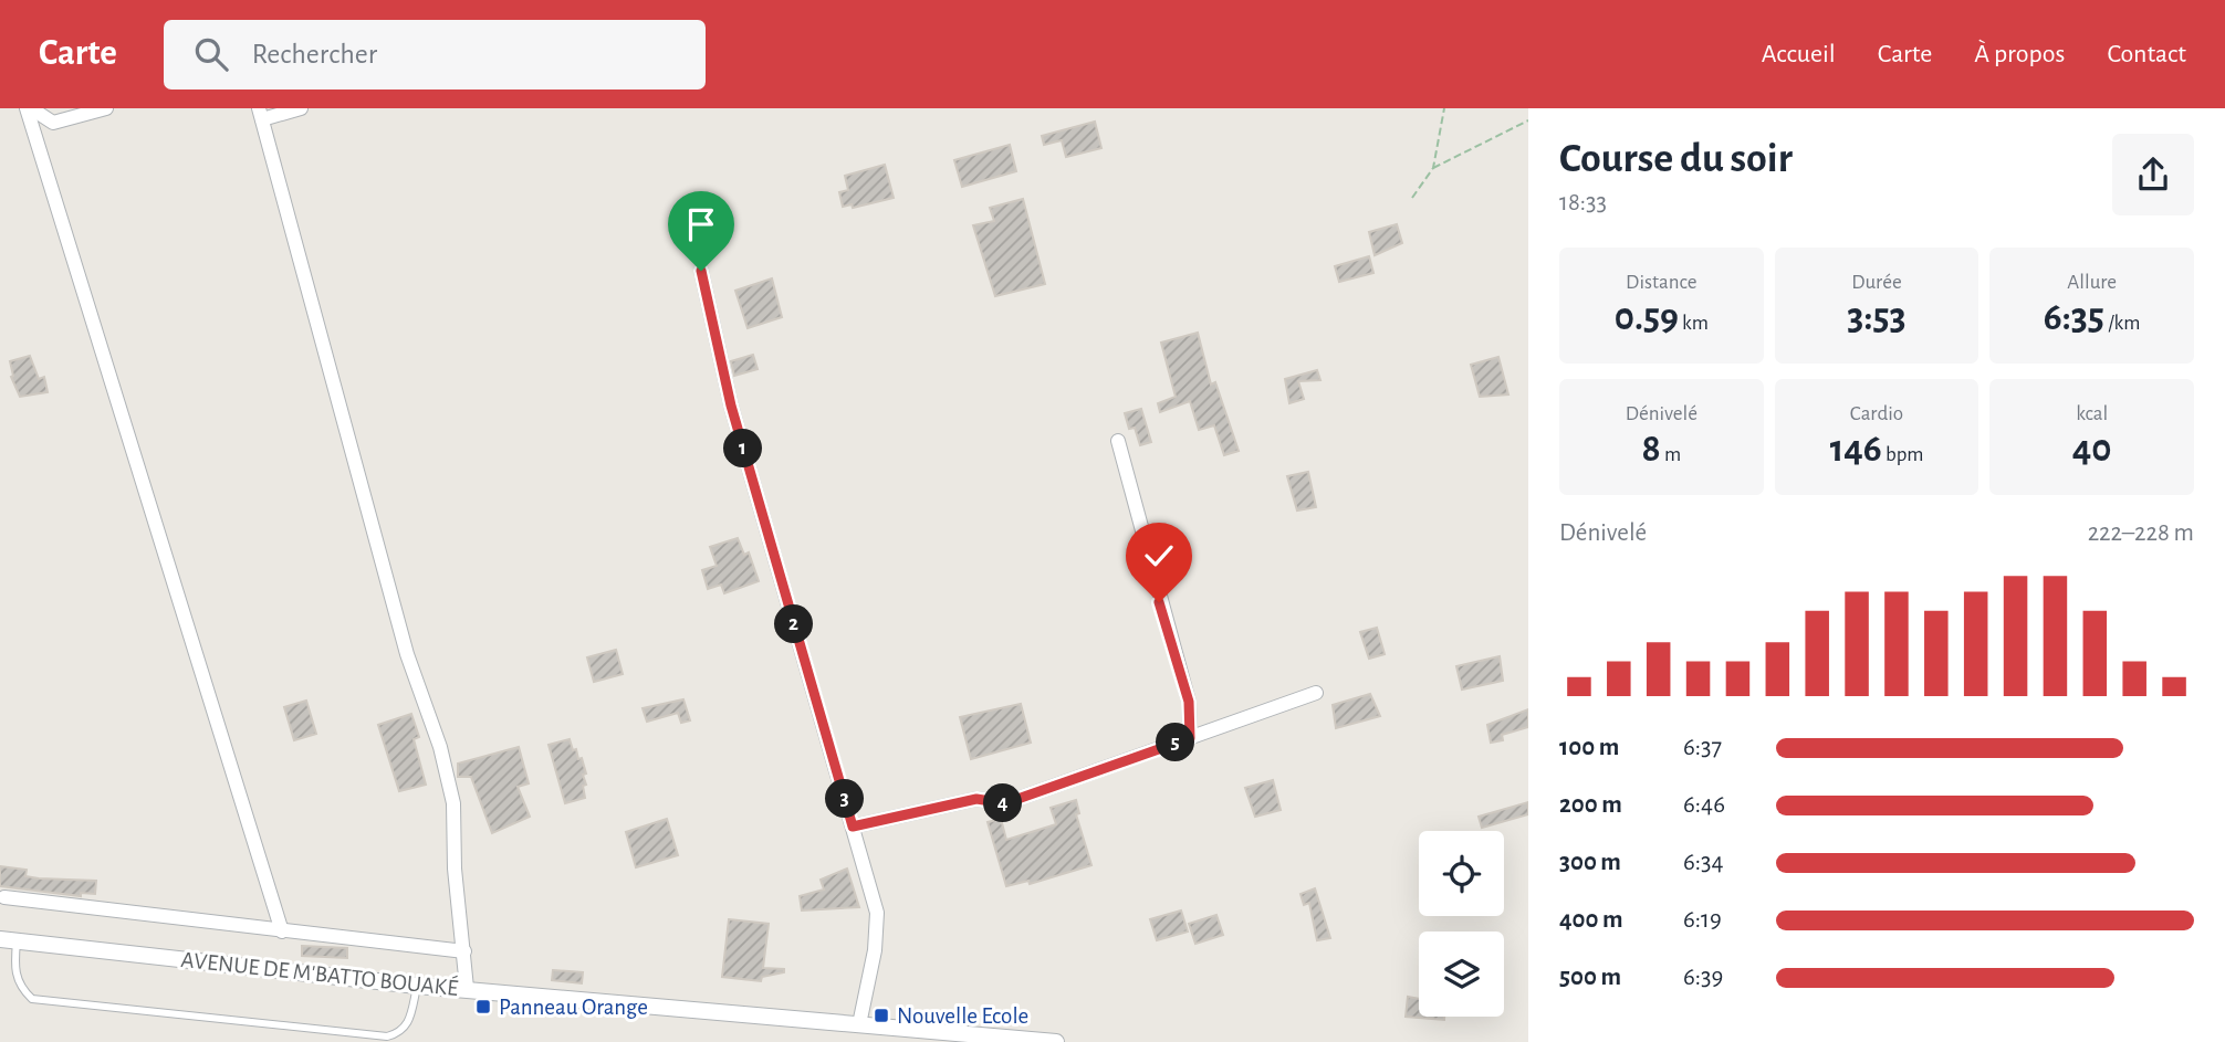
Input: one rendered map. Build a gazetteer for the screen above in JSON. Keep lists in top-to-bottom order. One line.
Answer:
{"streets":{"street":["AVENUE DE M'BATTO BOUAKÉ"]},"places":{"transit":["Panneau Orange","Nouvelle Ecole"]},"page":{"header":"Carte","search":"Rechercher","nav":["Accueil","Carte","À propos","Contact"],"heading":["Course du soir","18:33"],"stats":[["Distance","0.59 km"],["Durée","3:53"],["Allure","6:35 /km"],["Dénivelé","8 m"],["Cardio","146 bpm"],["kcal","40"]],"pins":["1","2","5","3","4"],"chart":["Dénivelé","222–228 m"],"list":[{"name":"100 m","note":"6:37"},{"name":"200 m","note":"6:46"},{"name":"300 m","note":"6:34"},{"name":"400 m","note":"6:19"},{"name":"500 m","note":"6:39"}]}}
